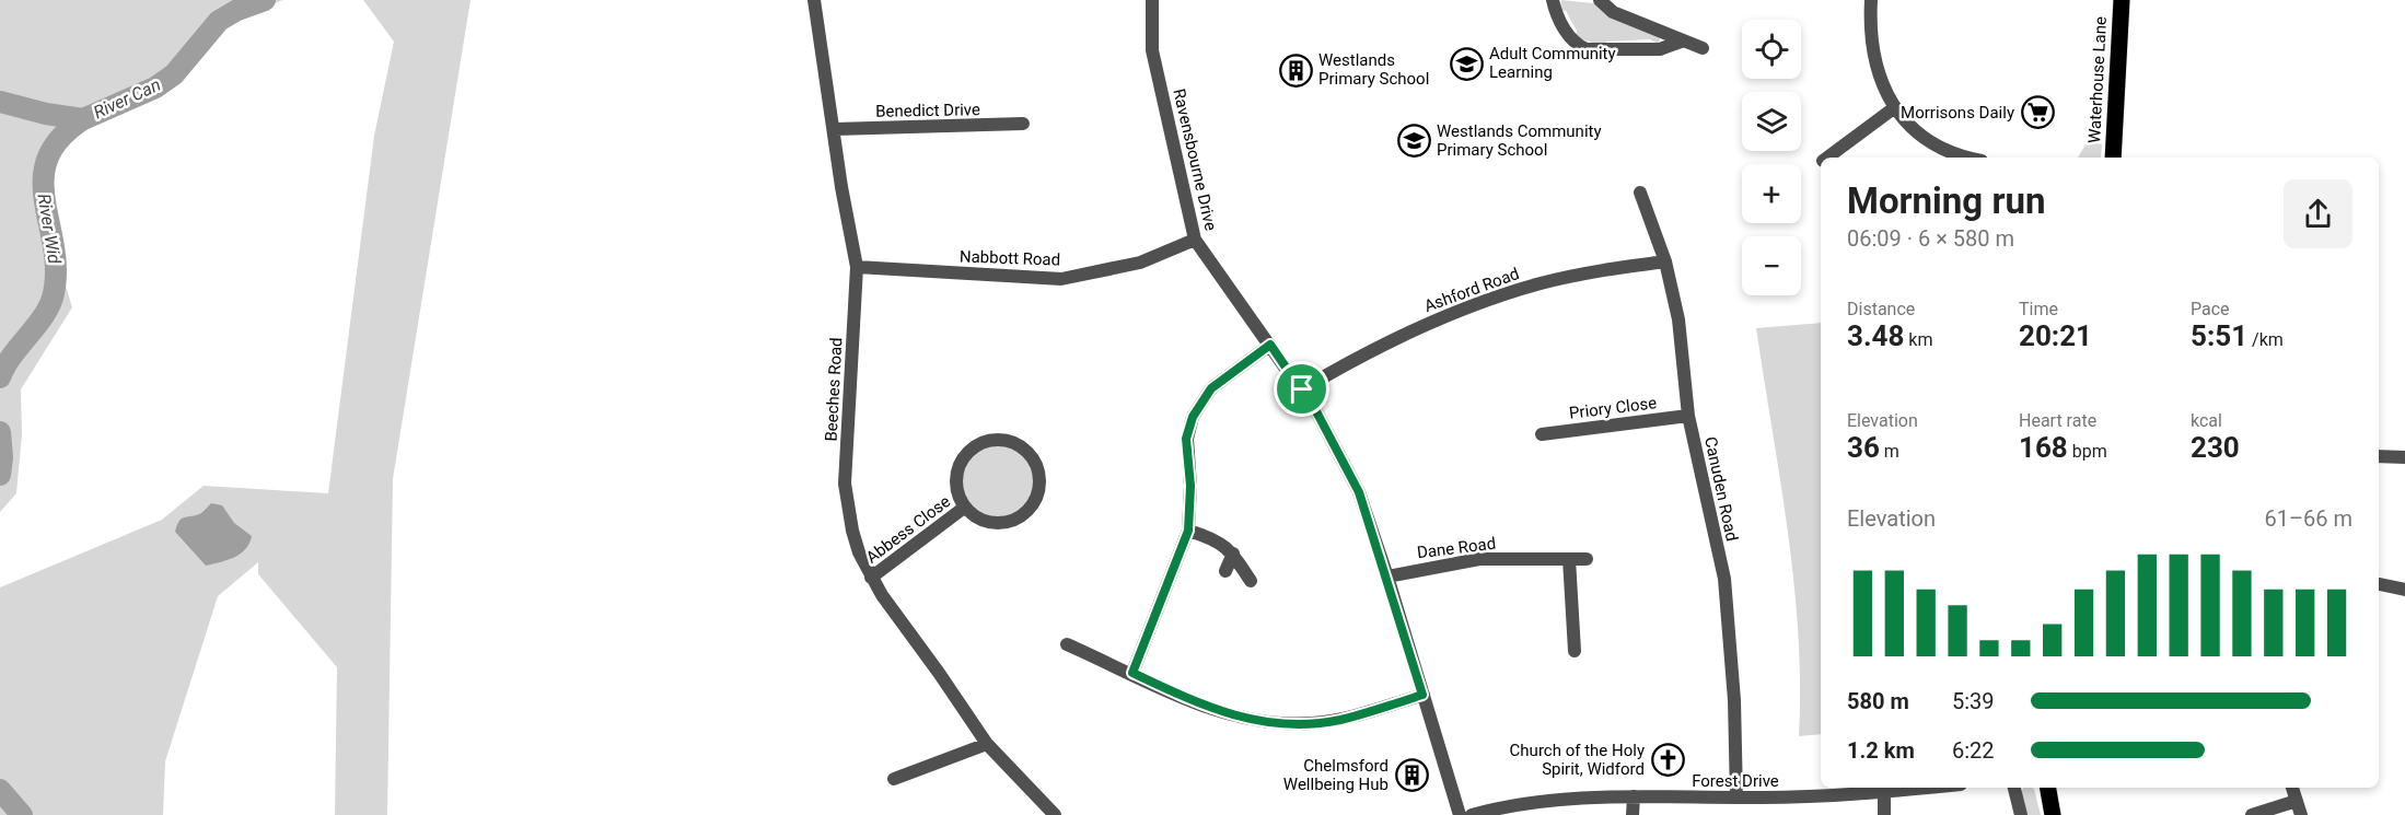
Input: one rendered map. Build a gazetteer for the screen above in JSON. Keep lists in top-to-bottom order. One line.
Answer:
{"streets":{"main road":["Waterhouse Lane"],"street":["Benedict Drive","Ravensbourne Drive","Nabbott Road","Ashford Road","Beeches Road","Priory Close","Canuden Road","Abbess Close","Dane Road","Forest Drive"]},"crossings":[["Benedict Drive","Beeches Road"],["Ravensbourne Drive","Nabbott Road"],["Ravensbourne Drive","Ashford Road"],["Ravensbourne Drive","Dane Road"],["Nabbott Road","Beeches Road"],["Ashford Road","Canuden Road"],["Beeches Road","Abbess Close"],["Priory Close","Canuden Road"],["Canuden Road","Forest Drive"]],"water":["River Can","River Wid"],"places":{"school or university":["Adult Community Learning","Westlands Community Primary School"],"building":["Westlands Primary School","Chelmsford Wellbeing Hub"],"supermarket":["Morrisons Daily"],"church":["Church of the Holy Spirit, Widford"]},"page":{"map_buttons":["+","−"],"heading":["Morning run","06:09 · 6 × 580 m"],"stats":[["Distance","3.48 km"],["Time","20:21"],["Pace","5:51 /km"],["Elevation","36 m"],["Heart rate","168 bpm"],["kcal","230"]],"chart":["Elevation","61–66 m"],"list":[{"name":"580 m","note":"5:39"},{"name":"1.2 km","note":"6:22"}]}}
